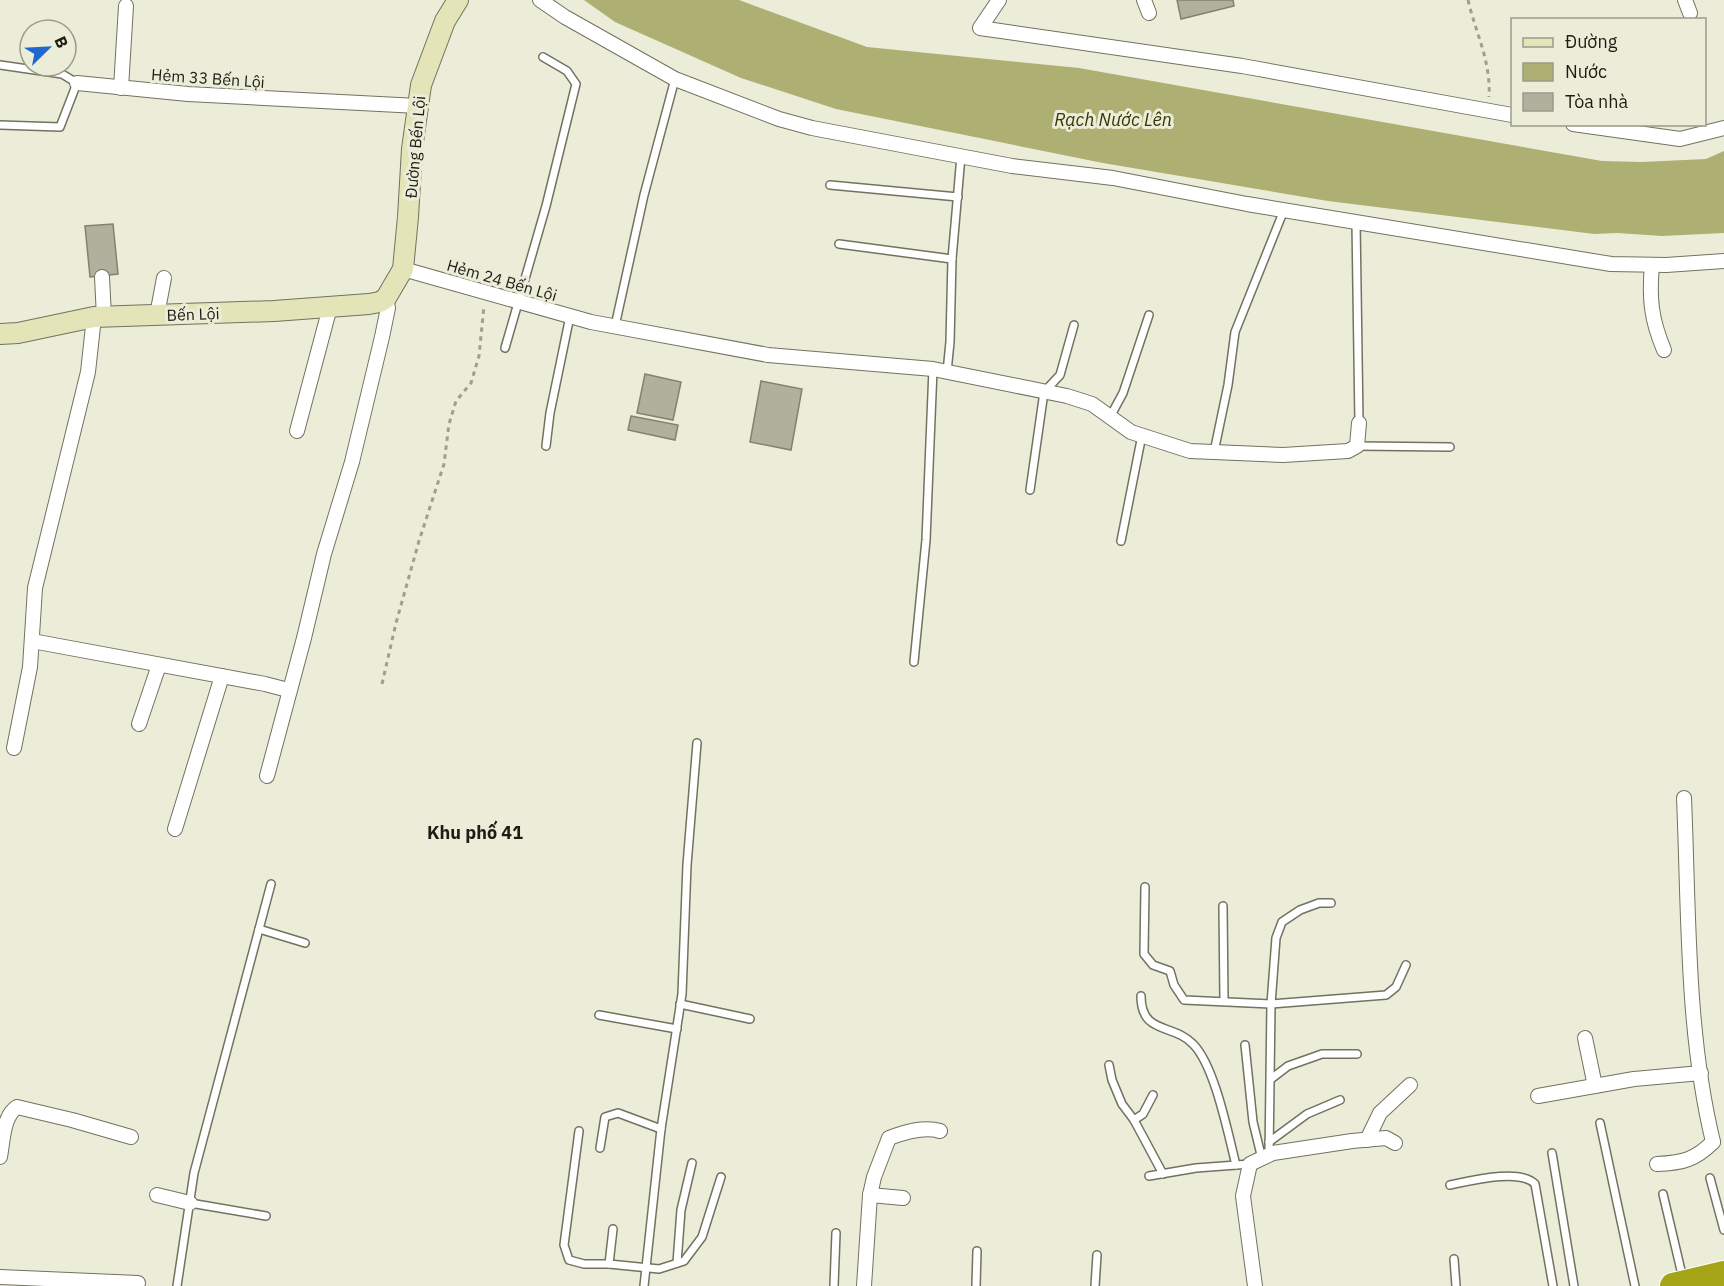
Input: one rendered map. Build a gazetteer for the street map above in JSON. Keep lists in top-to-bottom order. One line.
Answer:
{"streets":{"street":["Hẻm 33 Bến Lội","Đường Bến Lội","Hẻm 24 Bến Lội","Bến Lội"]},"crossings":[["Hẻm 33 Bến Lội","Đường Bến Lội"],["Đường Bến Lội","Hẻm 24 Bến Lội"],["Đường Bến Lội","Bến Lội"]],"districts":["Khu phố 41"],"water":["Rạch Nước Lên"],"legend":["Đường","Nước","Tòa nhà"],"north":"top right"}
